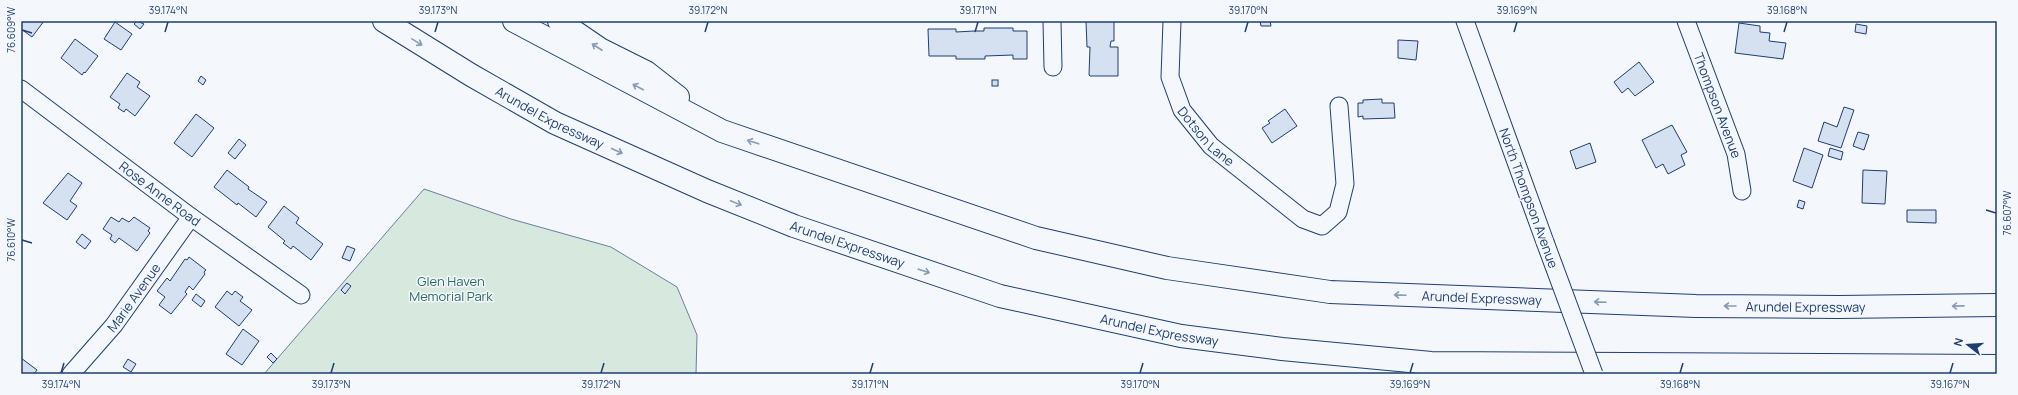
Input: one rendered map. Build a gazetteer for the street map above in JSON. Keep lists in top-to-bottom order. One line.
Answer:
{"streets":{"highway":["Arundel Expressway"],"street":["Thompson Avenue","Dotson Lane","Rose Anne Road","North Thompson Avenue","Marie Avenue"]},"crossings":[["Rose Anne Road","Marie Avenue"]],"parks":["Glen Haven Memorial Park"],"north":"left","coordinates":["39.174°N","39.173°N","39.172°N","39.171°N","39.170°N","39.169°N","39.168°N","76.609°W","76.607°W","76.610°W","39.167°N"]}
